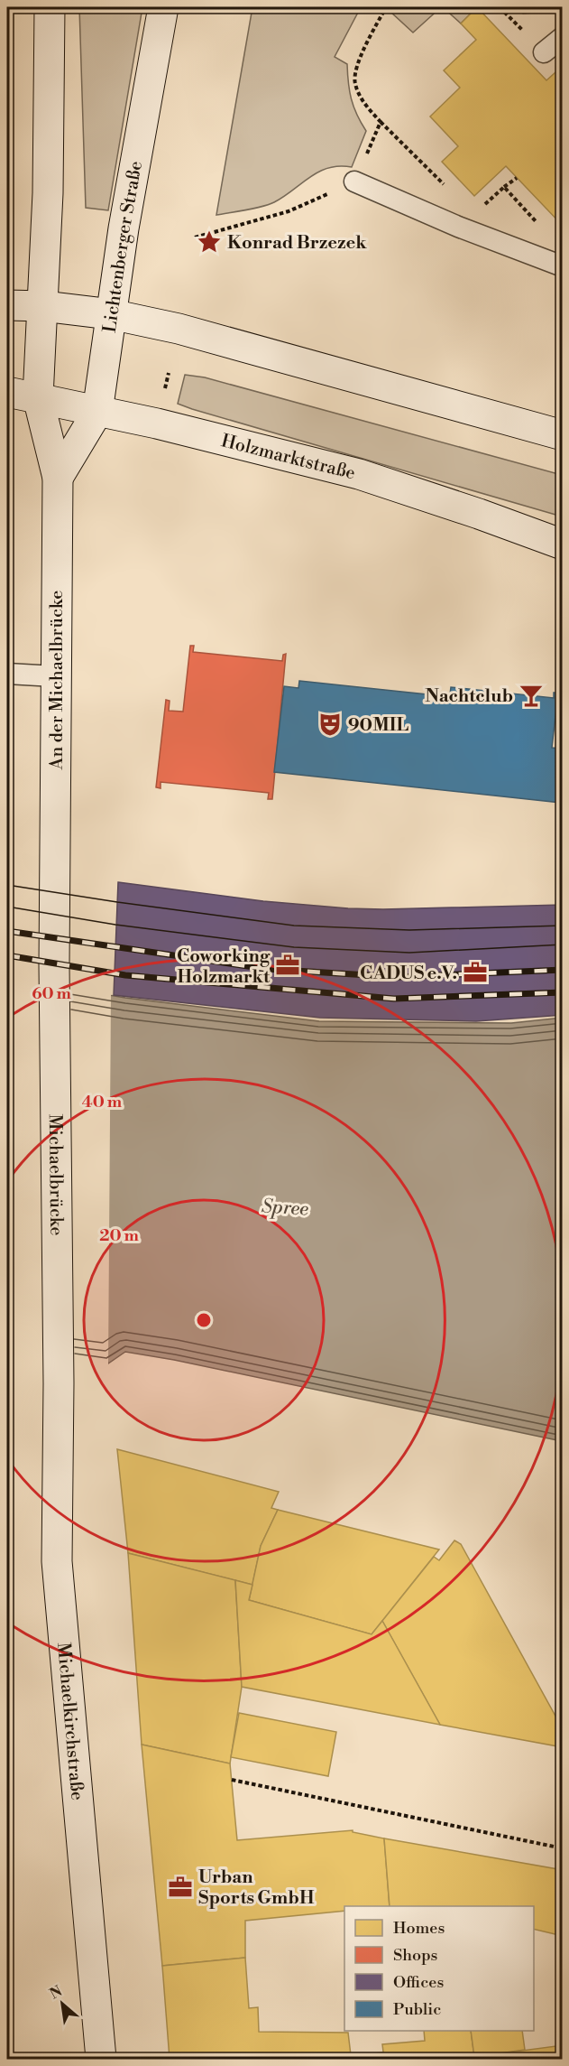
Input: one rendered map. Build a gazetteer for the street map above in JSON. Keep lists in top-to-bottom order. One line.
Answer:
{"streets":{"main road":["Lichtenberger Straße","Holzmarktstraße","An der Michaelbrücke","Michaelbrücke","Michaelkirchstraße"]},"crossings":[["Lichtenberger Straße","Holzmarktstraße"],["Lichtenberger Straße","An der Michaelbrücke"],["Holzmarktstraße","An der Michaelbrücke"],["An der Michaelbrücke","Michaelbrücke"],["Michaelbrücke","Michaelkirchstraße"]],"water":["Spree"],"places":{"place":["Konrad Brzezek"],"bar":["Nachtclub"],"theatre":["90MIL"],"office":["Coworking Holzmarkt","CADUS e.V.","Urban Sports GmbH"]},"legend":["Homes","Shops","Offices","Public"],"north":"top left","rings":["60 m","40 m","20 m"]}
